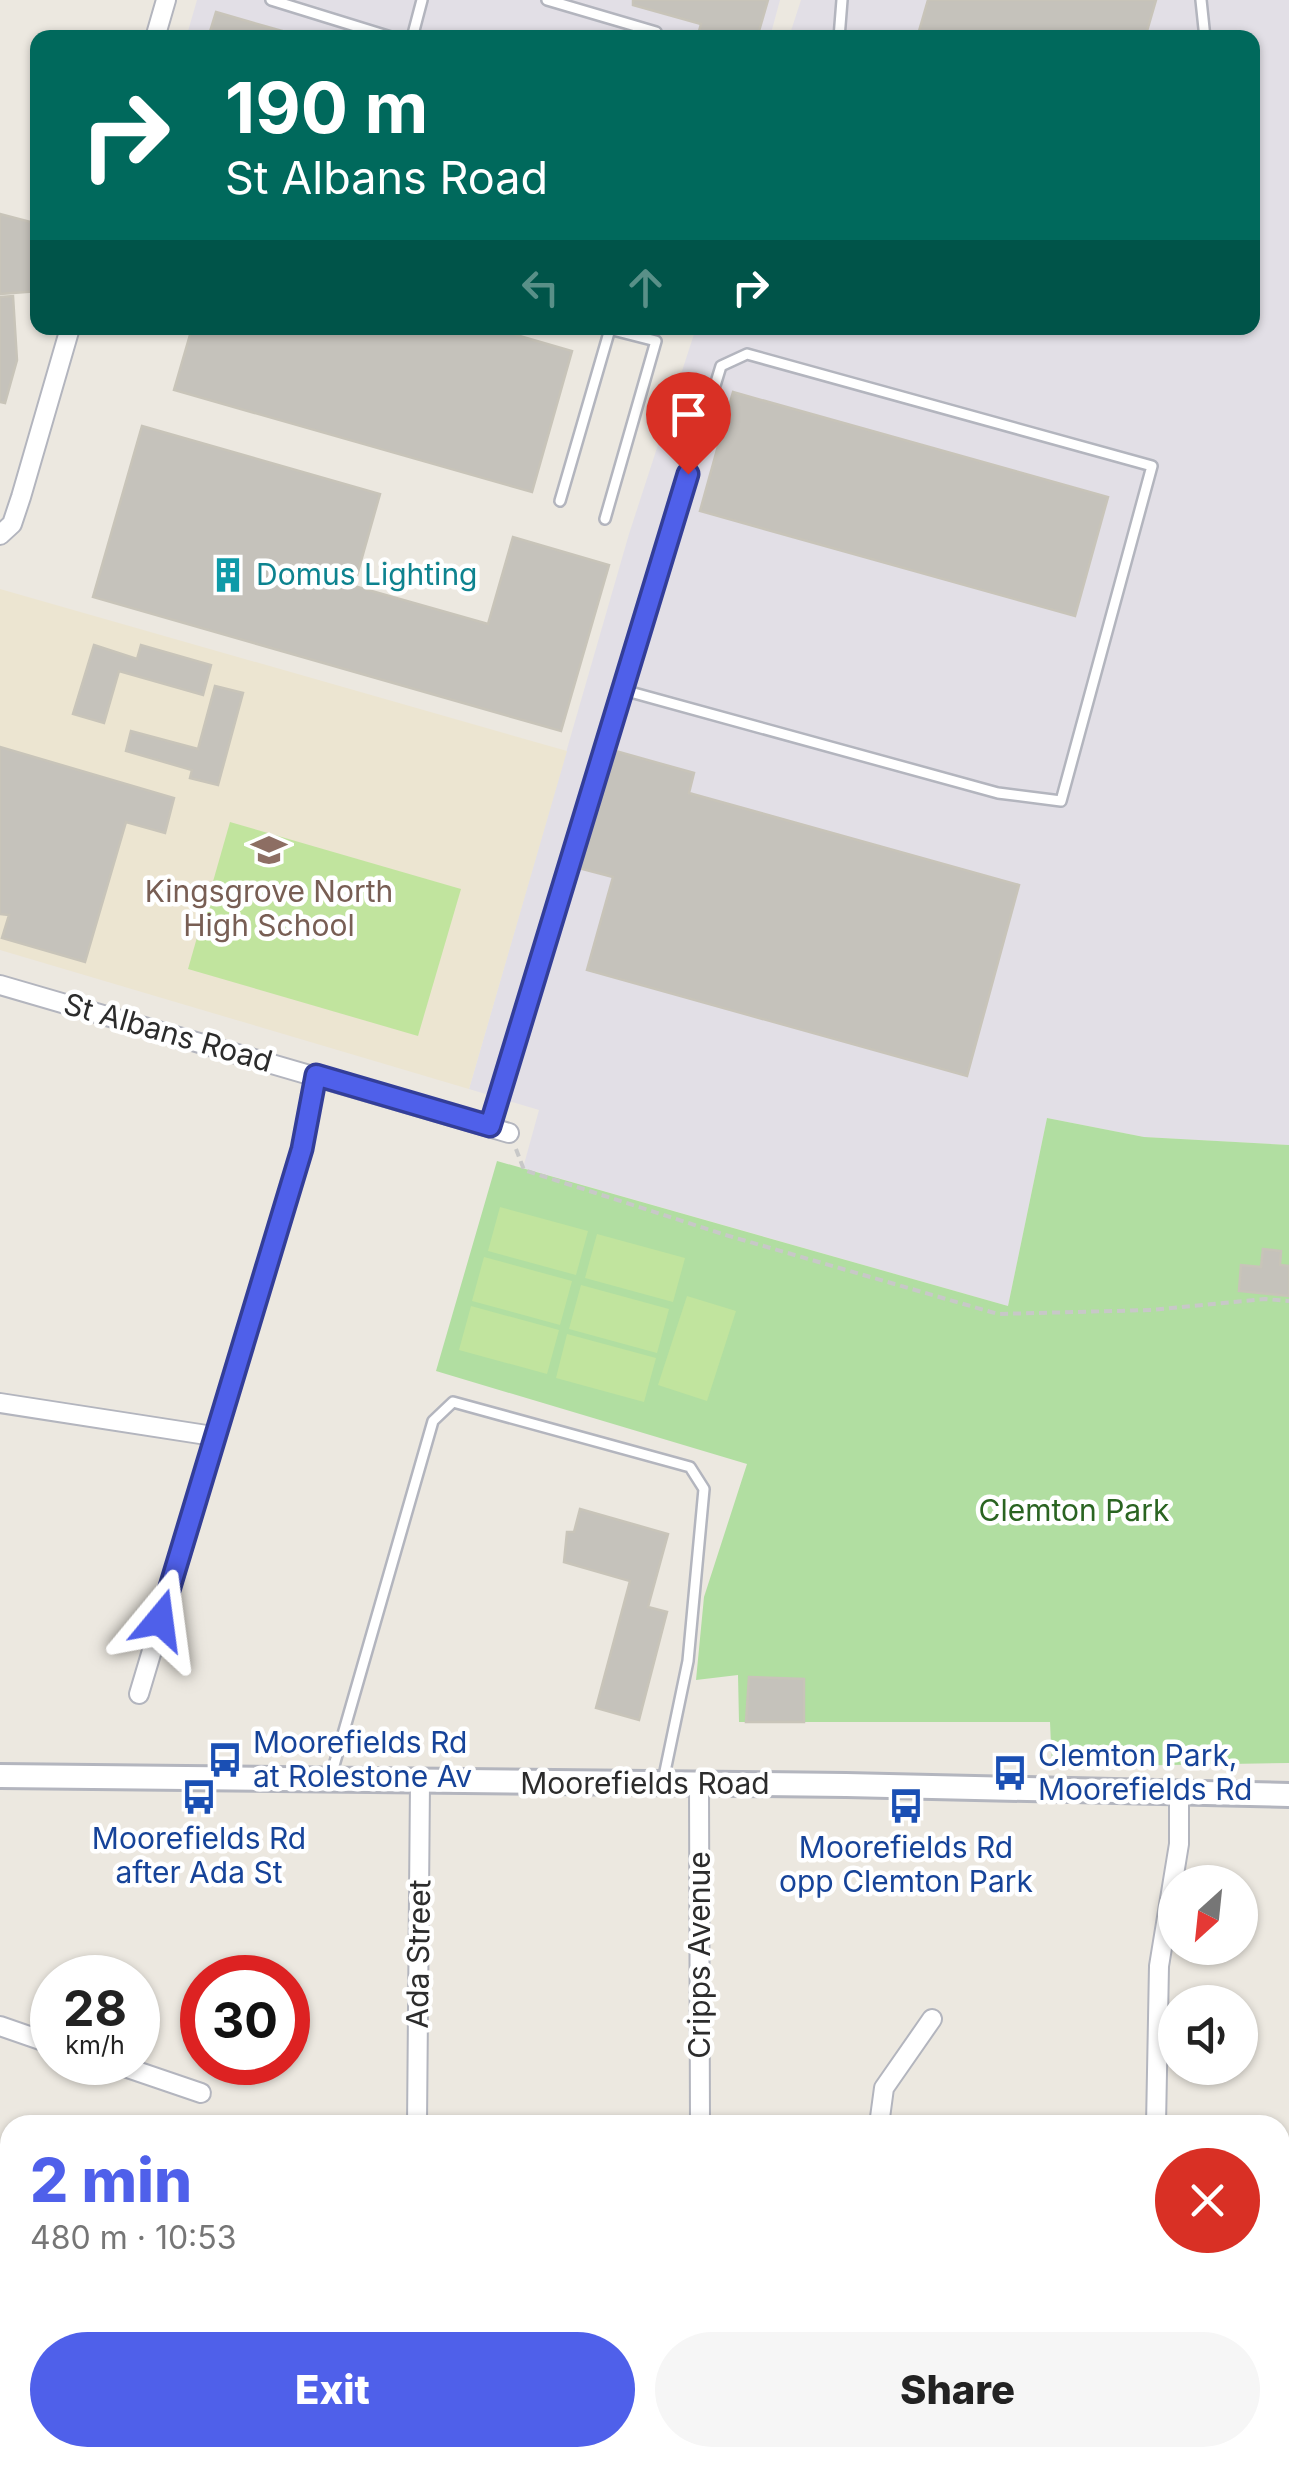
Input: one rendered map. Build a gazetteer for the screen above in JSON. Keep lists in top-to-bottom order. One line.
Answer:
{"streets":{"main road":["Moorefields Road"],"street":["St Albans Road","Ada Street","Cripps Avenue"]},"crossings":[["Moorefields Road","Ada Street"],["Moorefields Road","Cripps Avenue"]],"parks":["Clemton Park"],"places":{"building":["Domus Lighting"],"school or university":["Kingsgrove North High School"],"bus stop":["Moorefields Rd at Rolestone Av","Clemton Park, Moorefields Rd","Moorefields Rd after Ada St","Moorefields Rd opp Clemton Park"]},"north":"bottom left","page":{"turn":["190 m","St Albans Road"],"speed":"28 km/h","limit":"30","heading":["2 min","480 m · 10:53"],"buttons":["Exit","Share"]}}
